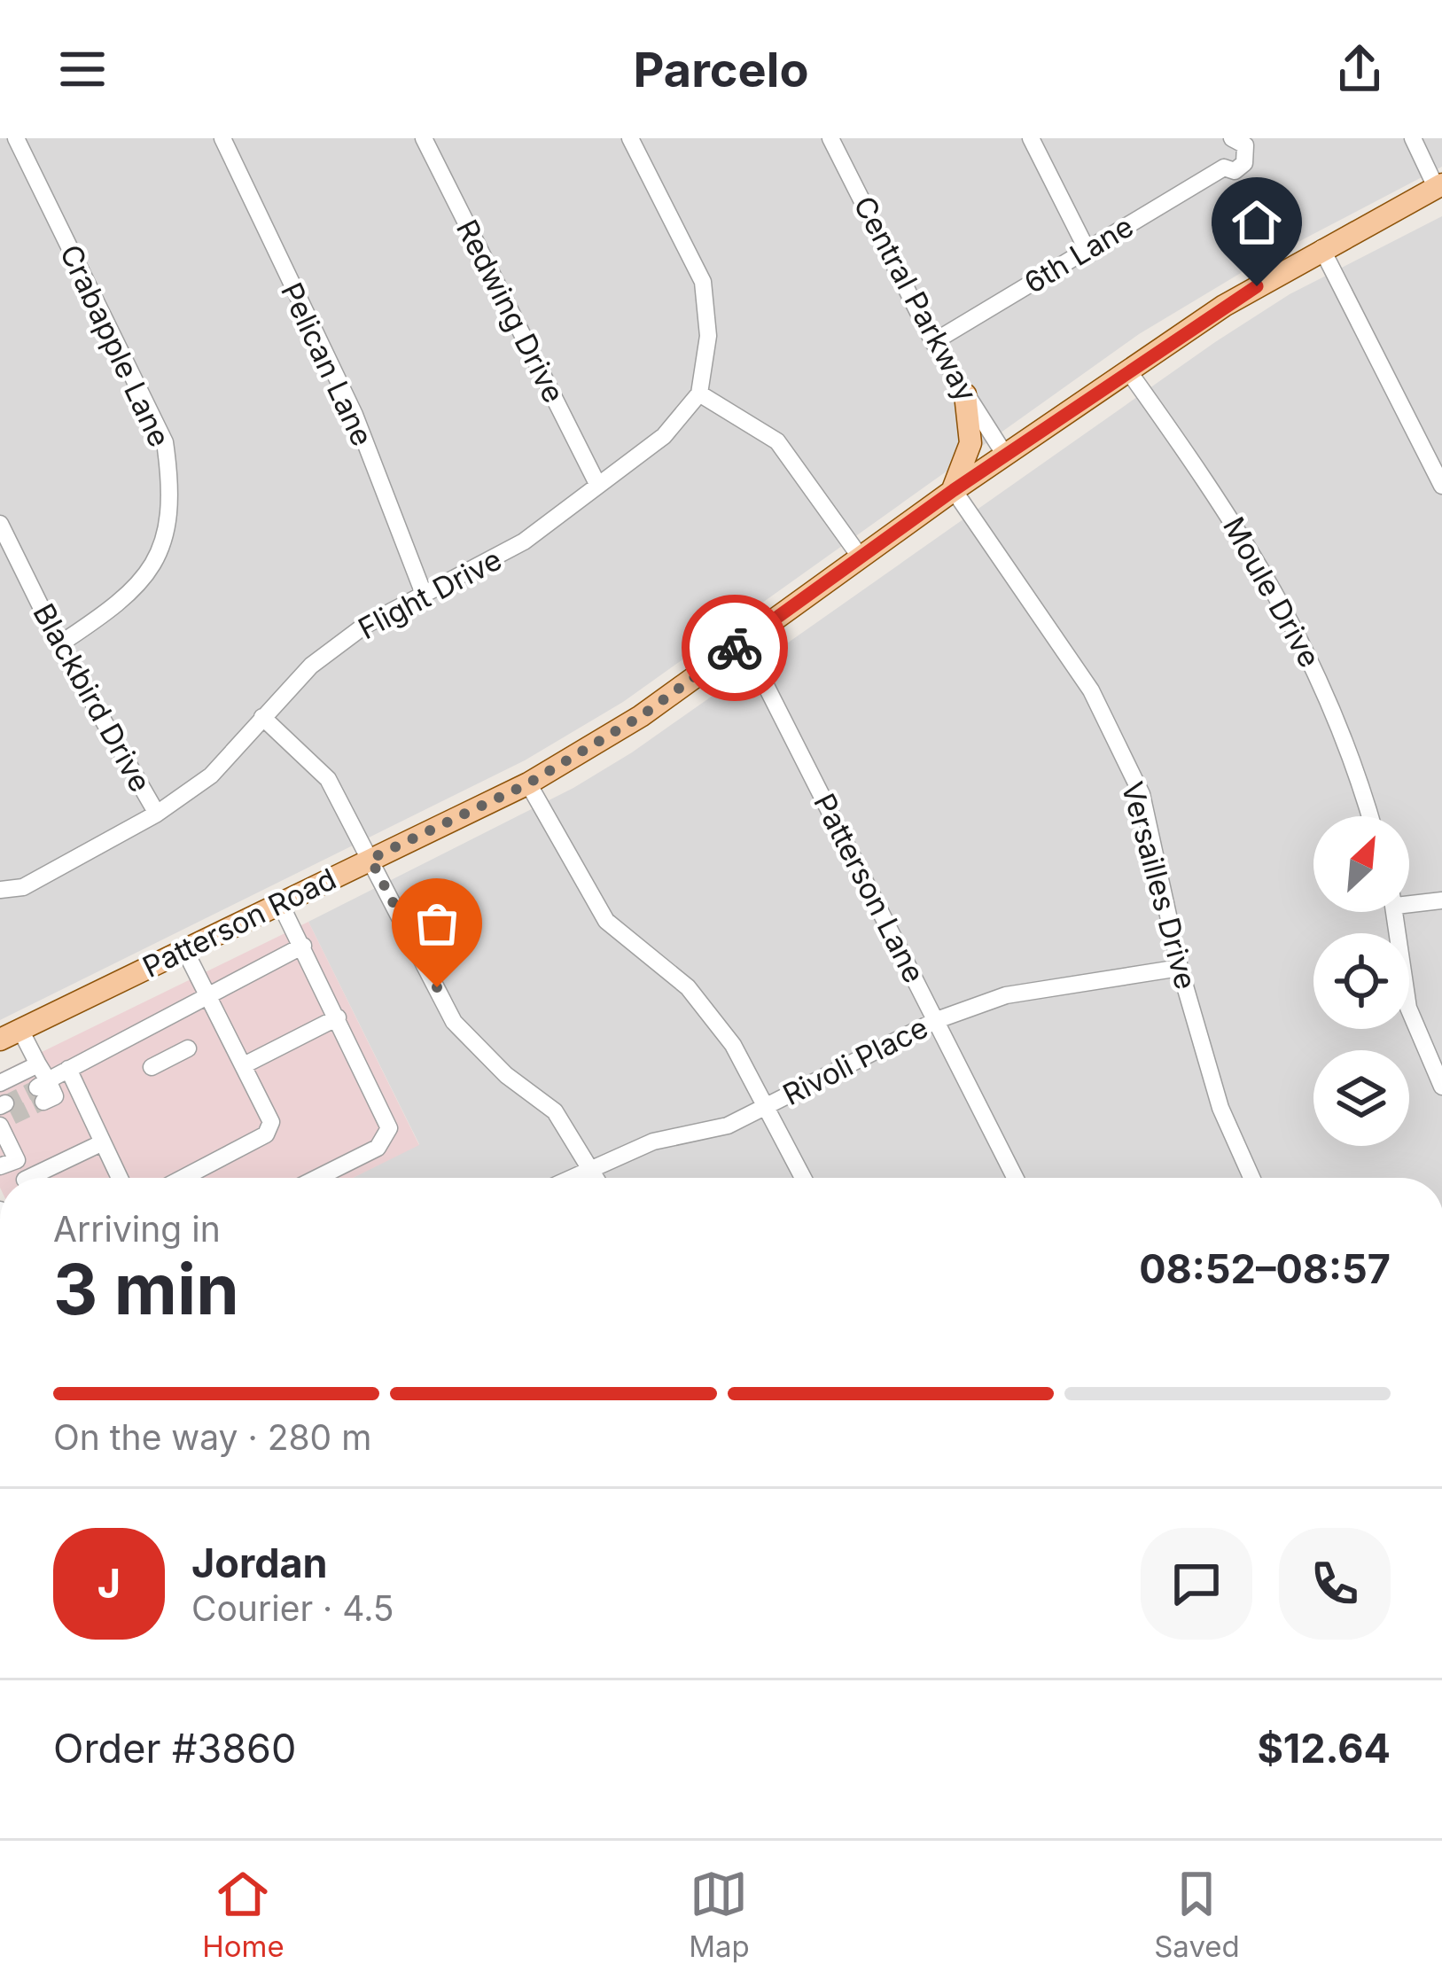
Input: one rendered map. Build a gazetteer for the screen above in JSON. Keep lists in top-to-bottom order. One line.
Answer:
{"streets":{"main road":["Patterson Road"],"street":["6th Lane","Central Parkway","Redwing Drive","Crabapple Lane","Pelican Lane","Moule Drive","Flight Drive","Blackbird Drive","Versailles Drive","Patterson Lane","Rivoli Place"]},"crossings":[["6th Lane","Central Parkway"],["Central Parkway","Patterson Road"],["Redwing Drive","Flight Drive"],["Crabapple Lane","Blackbird Drive"],["Pelican Lane","Flight Drive"],["Moule Drive","Patterson Road"],["Flight Drive","Blackbird Drive"],["Versailles Drive","Patterson Road"],["Versailles Drive","Rivoli Place"],["Patterson Lane","Patterson Road"],["Patterson Lane","Rivoli Place"]],"north":"top right","page":{"header":"Parcelo","heading":["3 min","Arriving in","08:52–08:57"],"panel":["Jordan","Courier · 4.5","Order #3860","$12.64"],"bar":"On the way · 280 m","round":"J","tabs":["Home","Map","Saved"]}}
